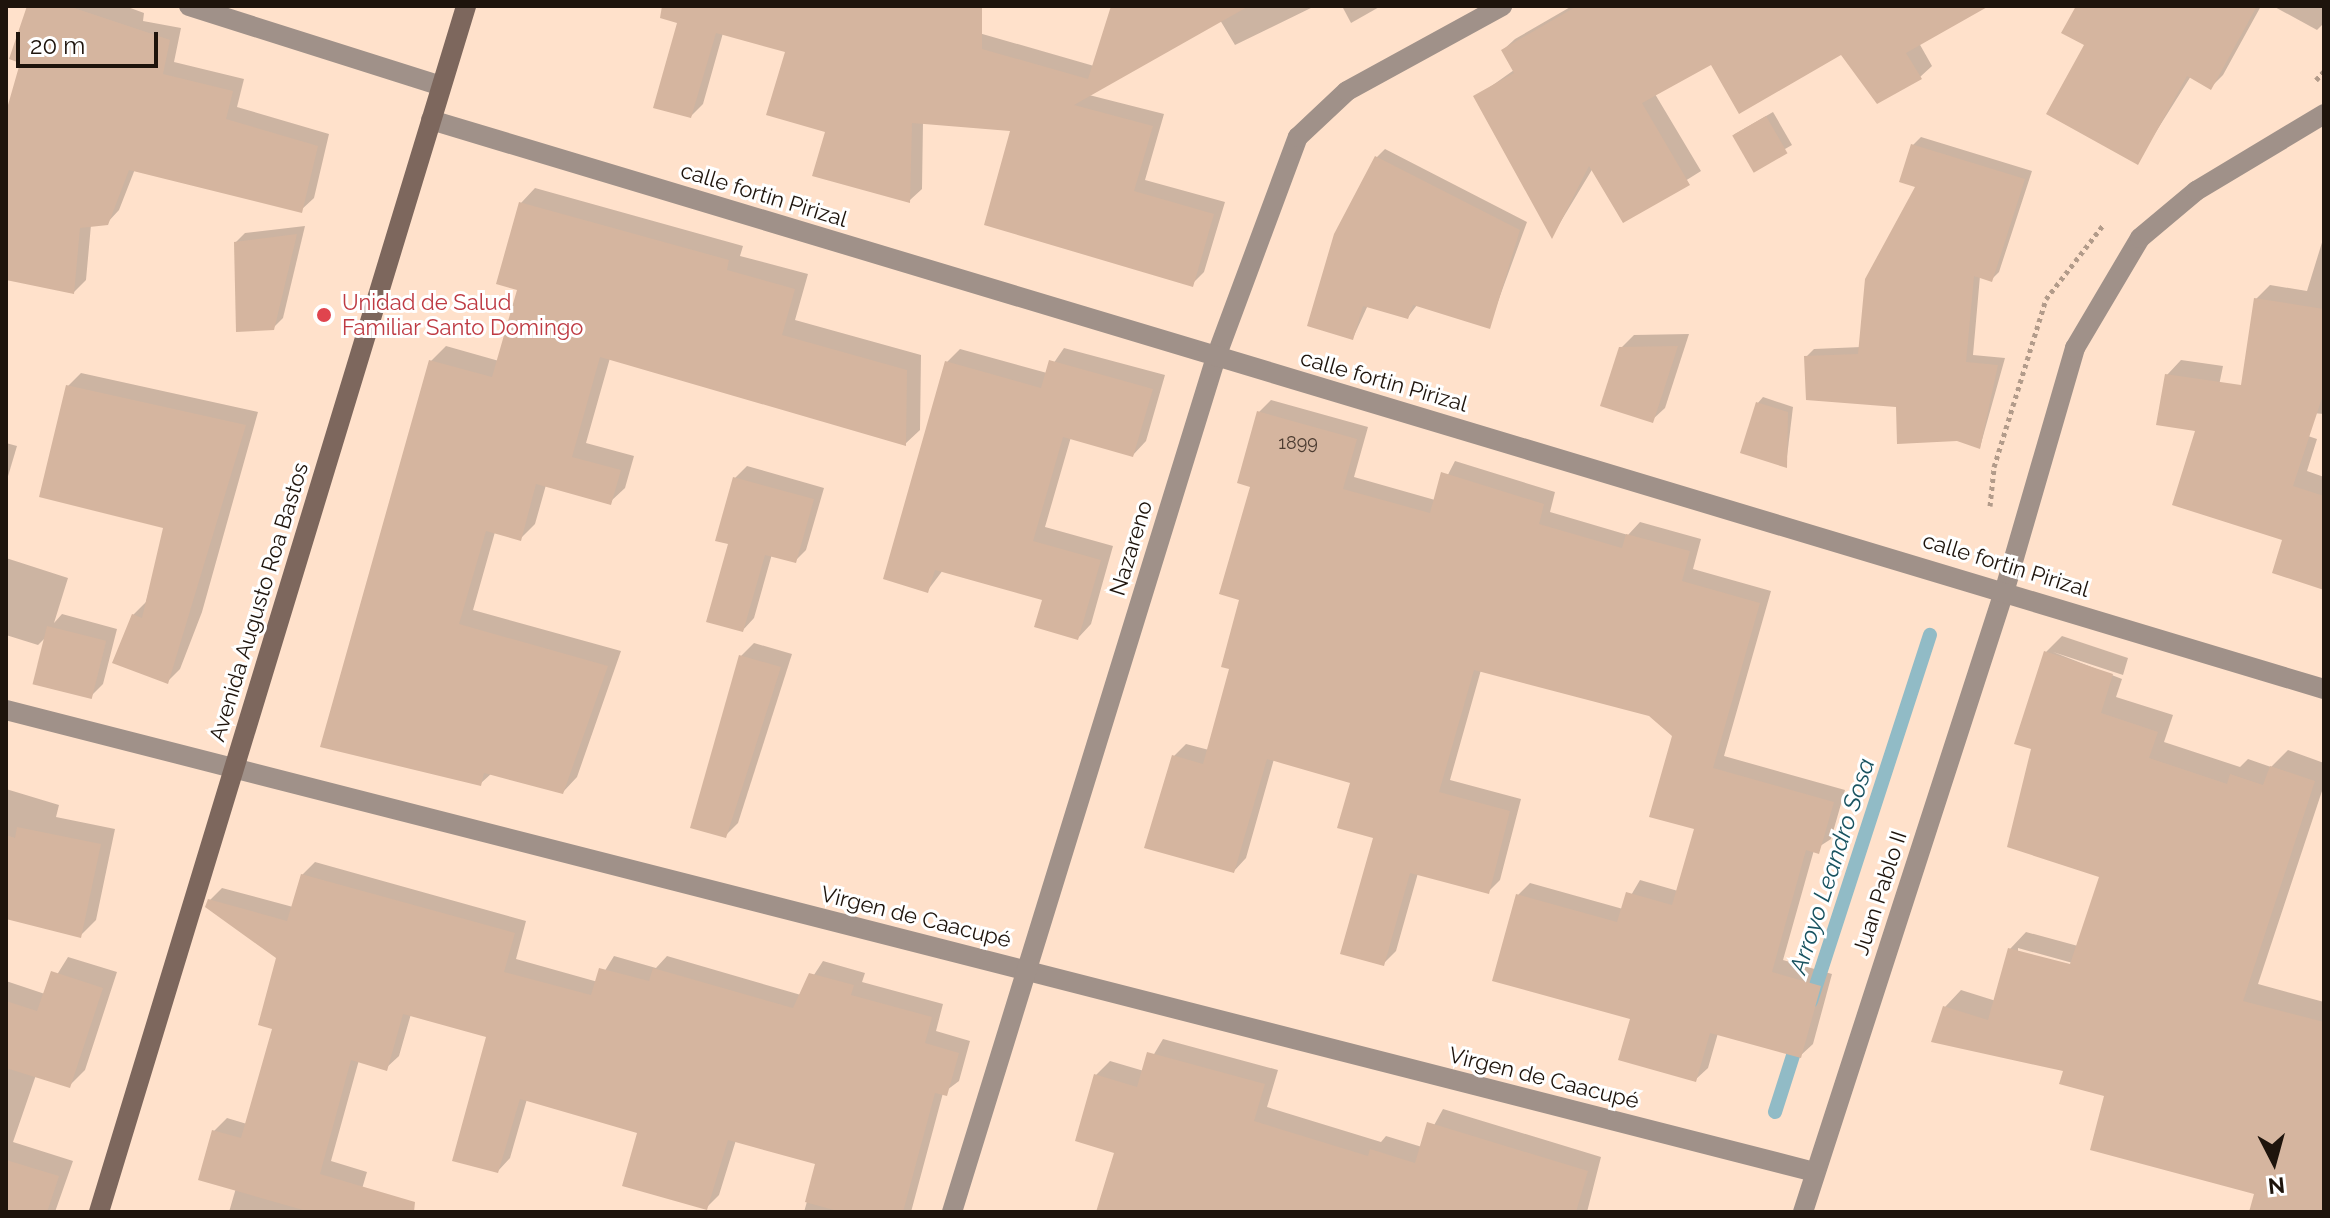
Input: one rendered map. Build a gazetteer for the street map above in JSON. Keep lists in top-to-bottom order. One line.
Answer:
{"streets":{"main road":["Avenida Augusto Roa Bastos"],"street":["calle fortin Pirizal","Nazareno","Juan Pablo II","Virgen de Caacupé"]},"crossings":[["calle fortin Pirizal","Nazareno"],["calle fortin Pirizal","Avenida Augusto Roa Bastos"],["calle fortin Pirizal","Juan Pablo II"],["Nazareno","Virgen de Caacupé"],["Avenida Augusto Roa Bastos","Virgen de Caacupé"],["Juan Pablo II","Virgen de Caacupé"]],"water":["Arroyo Leandro Sosa"],"places":["Unidad de Salud Familiar Santo Domingo"],"house_numbers":["1899"],"scale_bar":"20 m","north":"bottom"}
